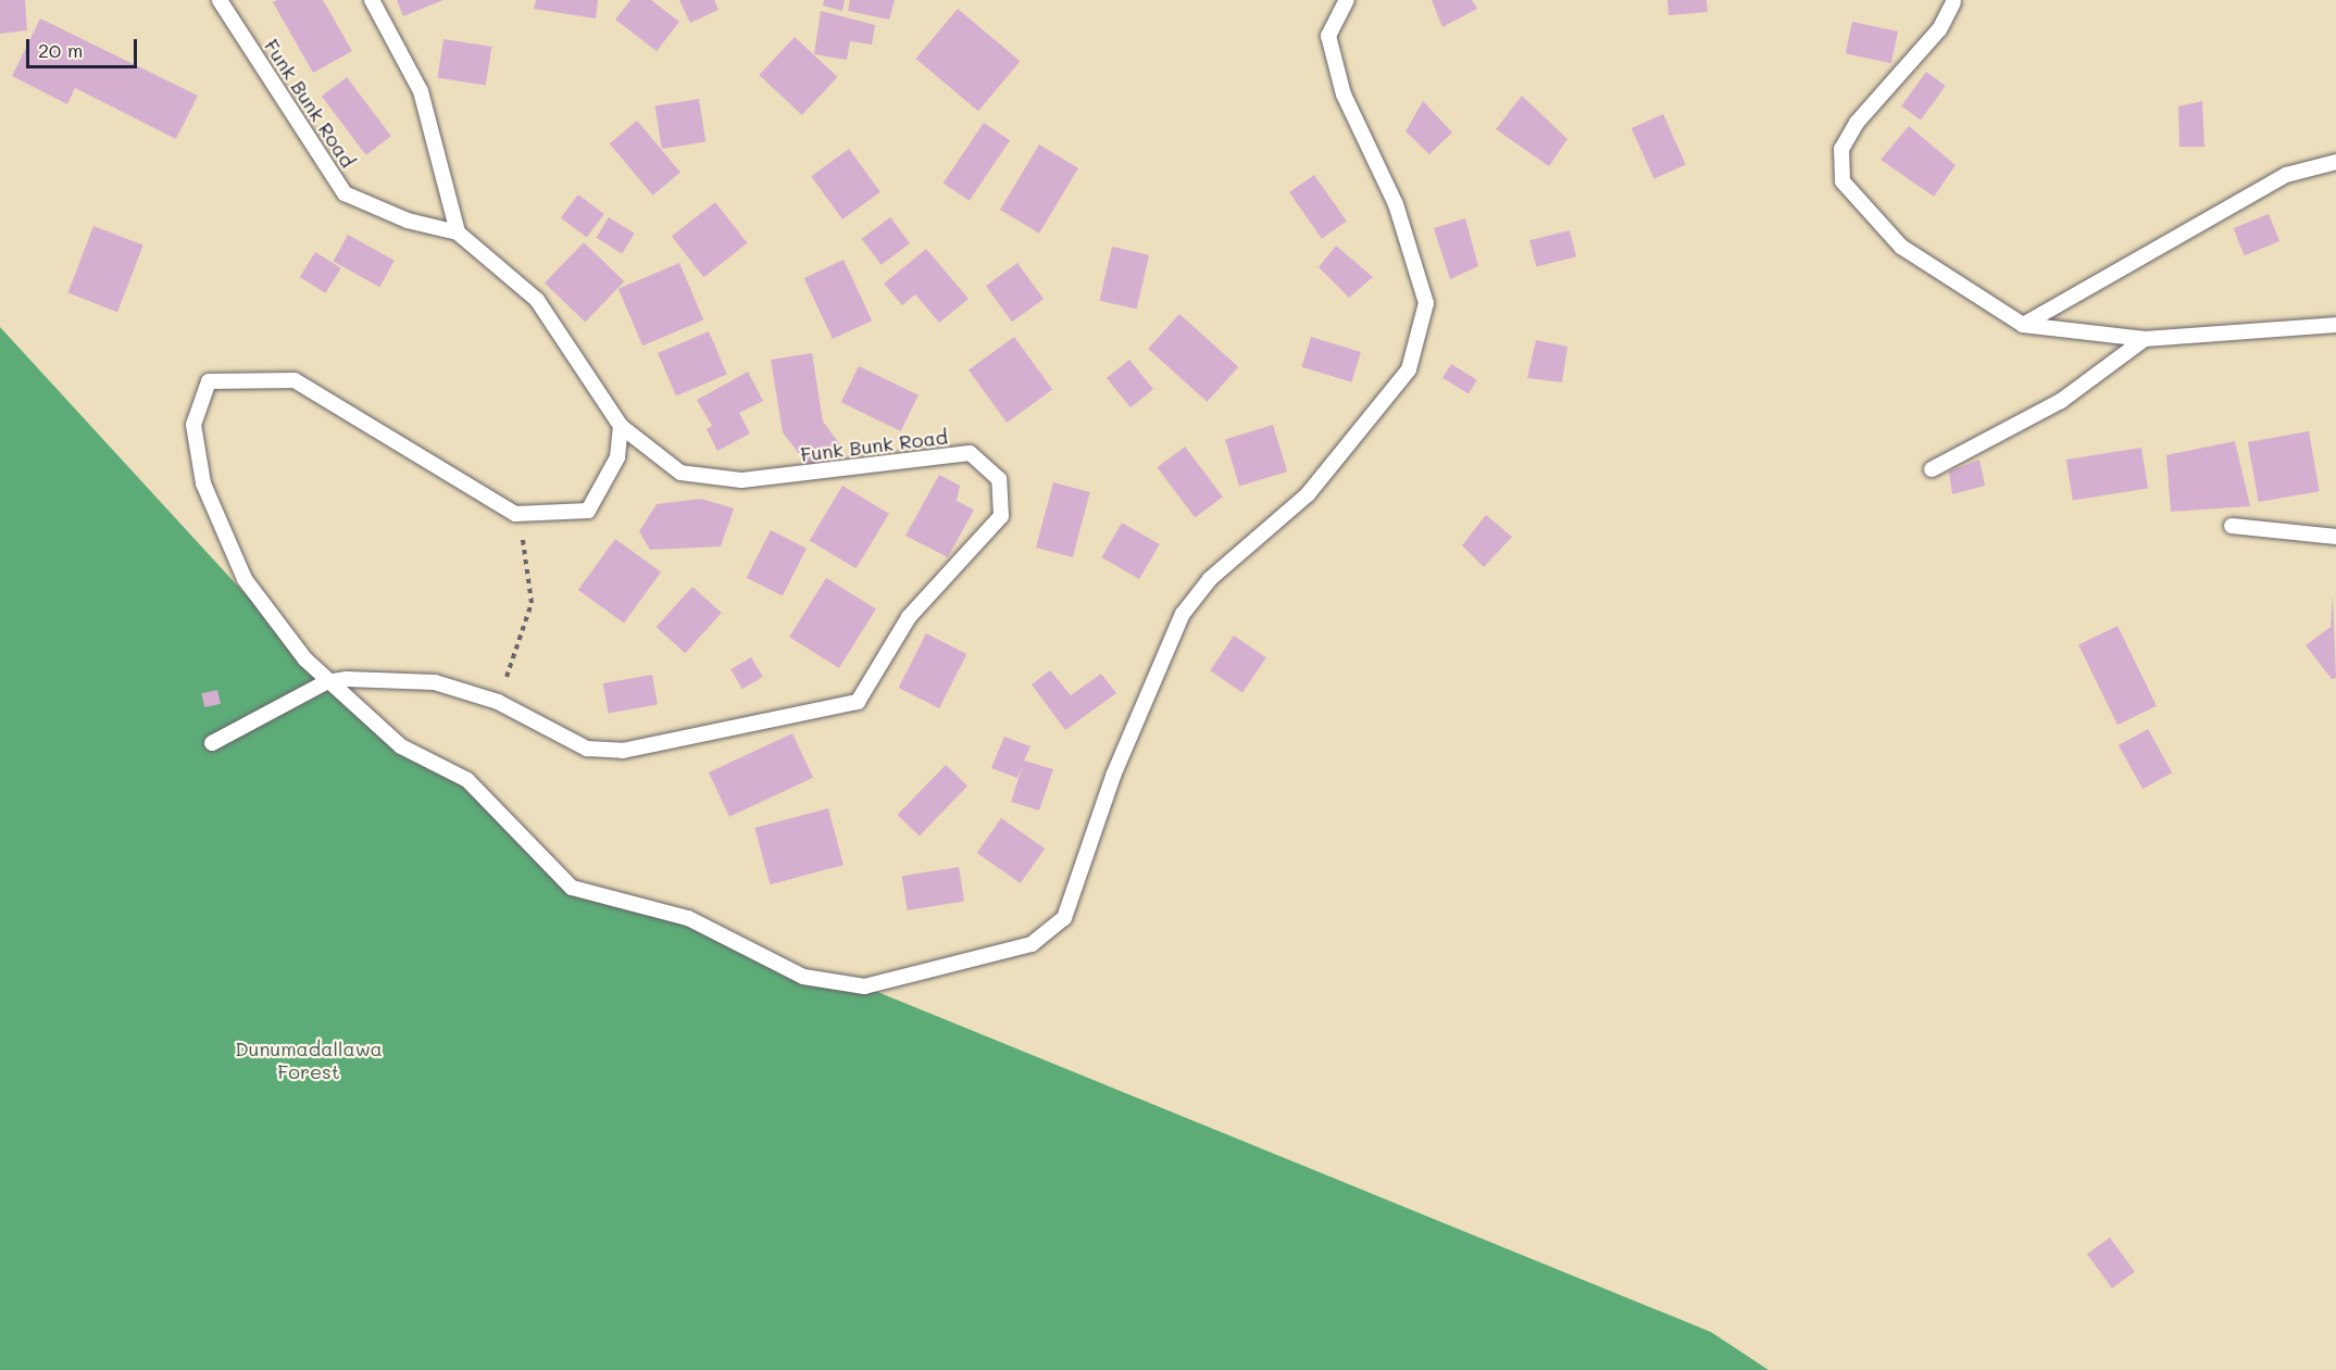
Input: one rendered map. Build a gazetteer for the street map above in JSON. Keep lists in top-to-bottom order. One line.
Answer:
{"streets":{"lane":["Funk Bunk Road"]},"parks":["Dunumadallawa Forest"],"scale_bar":"20 m"}
